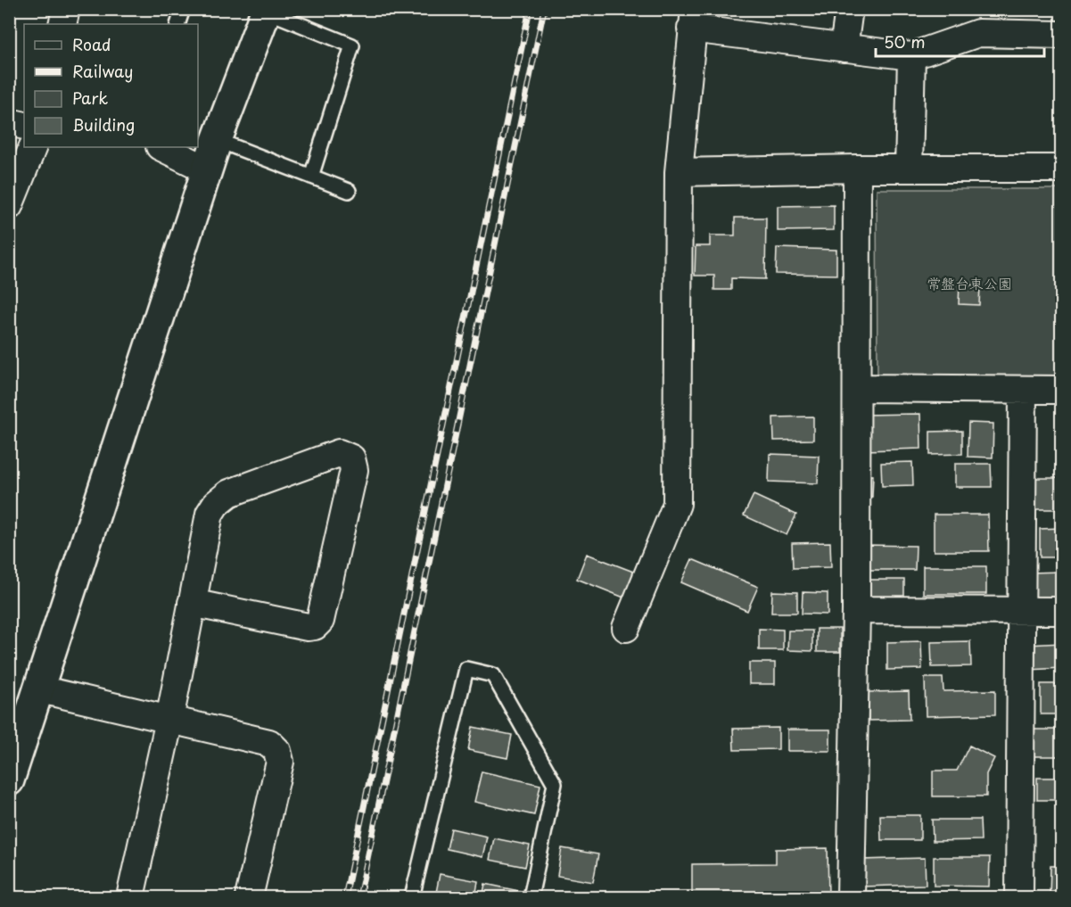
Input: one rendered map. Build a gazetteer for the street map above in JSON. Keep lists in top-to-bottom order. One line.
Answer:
{"parks":["常盤台東公園"],"legend":["Road","Railway","Park","Building"],"scale_bar":"50 m"}
